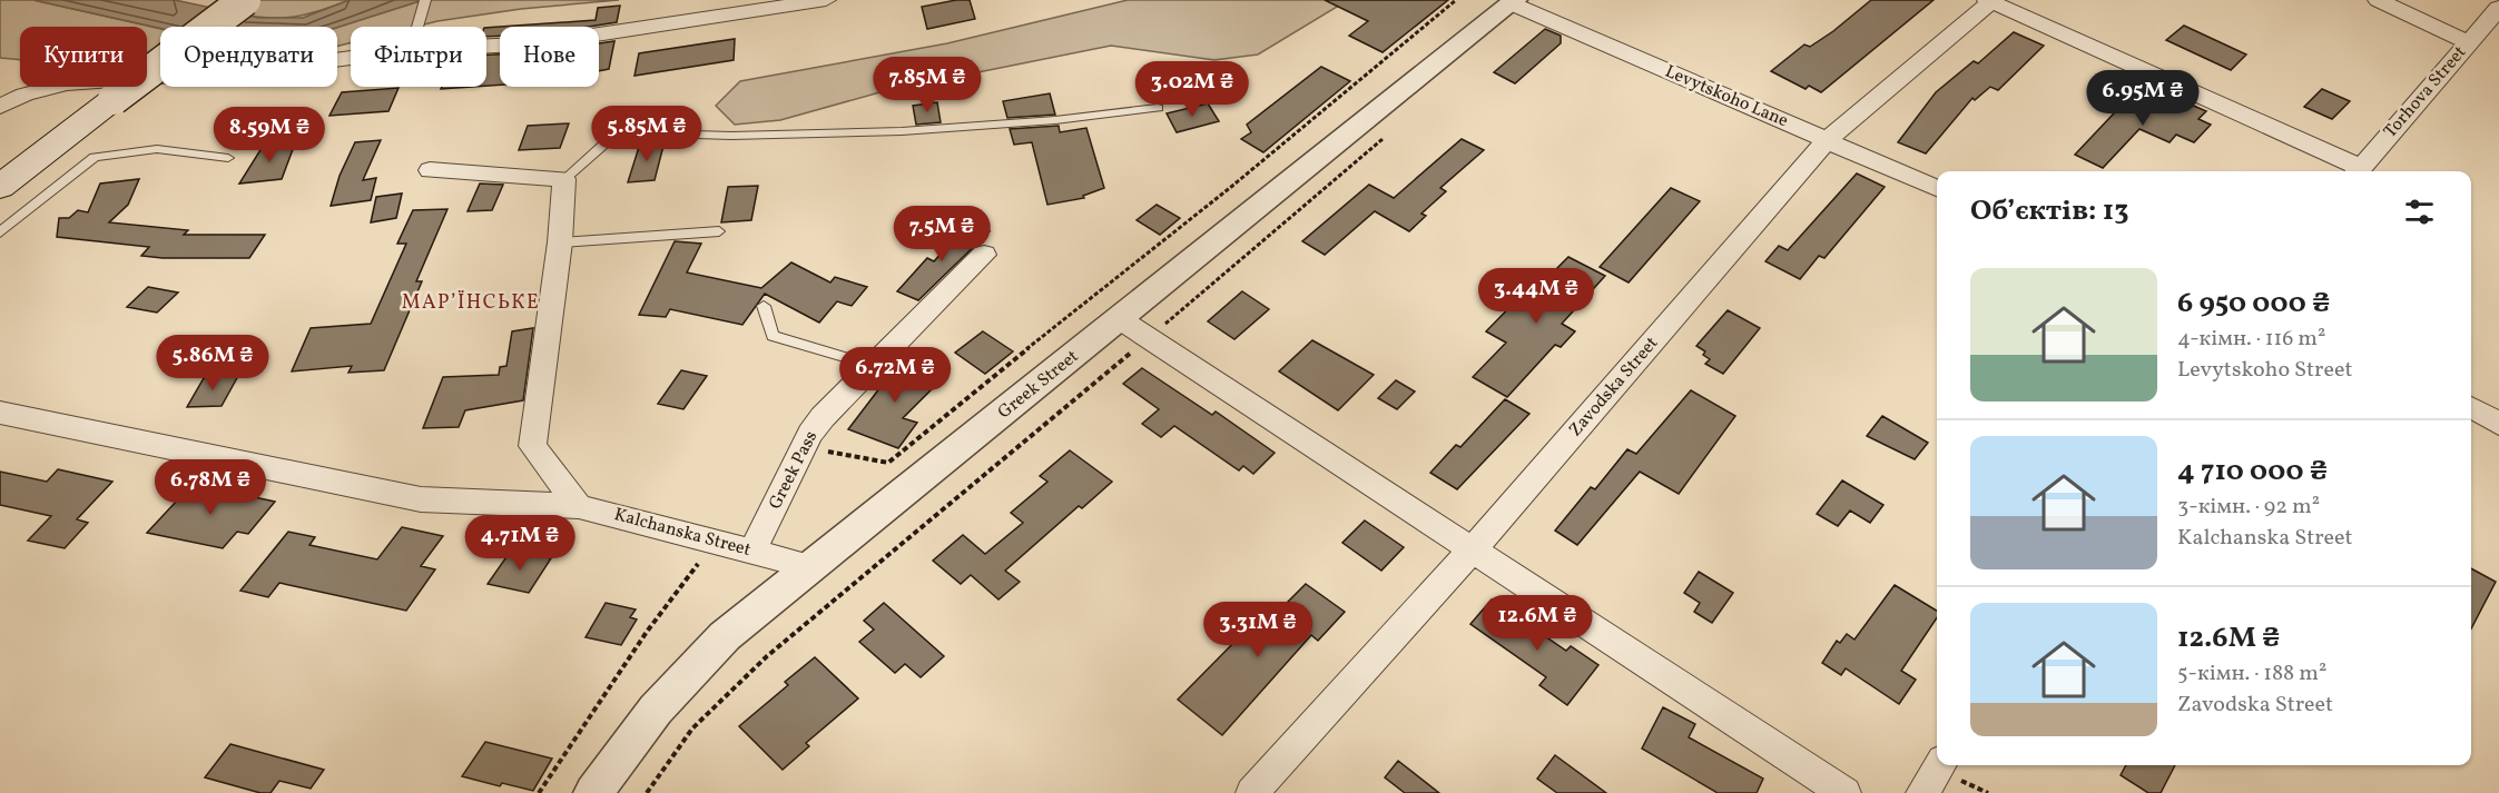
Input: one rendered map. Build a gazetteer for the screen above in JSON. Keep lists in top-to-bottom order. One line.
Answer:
{"streets":{"street":["Torhova Street","Levytskoho Lane","Greek Street","Zavodska Street","Greek Pass","Kalchanska Street"]},"crossings":[["Levytskoho Lane","Greek Street"],["Levytskoho Lane","Zavodska Street"],["Greek Street","Kalchanska Street"],["Greek Pass","Kalchanska Street"]],"districts":["МАР’ЇНСЬКЕ"],"page":{"chip":["Купити","Орендувати","Фільтри","Нове"],"price":["7.85M ₴","3.02M ₴","6.95M ₴","5.85M ₴","8.59M ₴","7.5M ₴","3.44M ₴","5.86M ₴","6.72M ₴","6.78M ₴","4.71M ₴","12.6M ₴","3.31M ₴"],"heading":"Об’єктів: 13","list":[{"name":"6 950 000 ₴","note":"4-кімн. · 116 m² · Levytskoho Street"},{"name":"4 710 000 ₴","note":"3-кімн. · 92 m² · Kalchanska Street"},{"name":"12.6M ₴","note":"5-кімн. · 188 m² · Zavodska Street"}]}}
